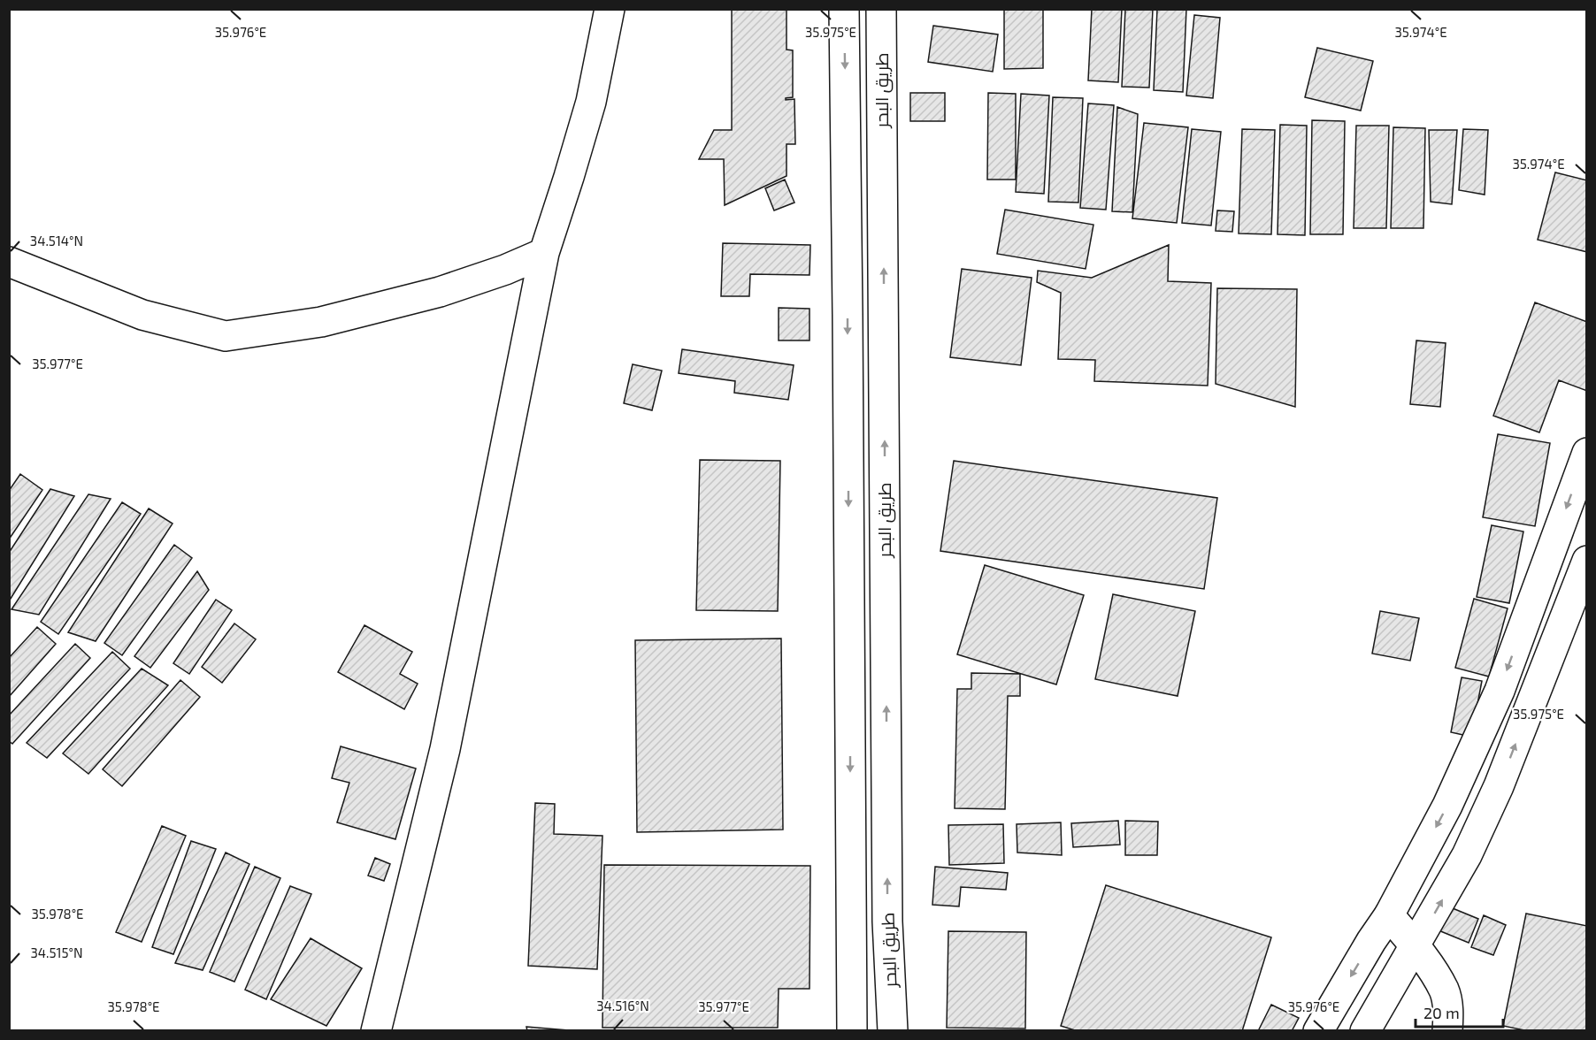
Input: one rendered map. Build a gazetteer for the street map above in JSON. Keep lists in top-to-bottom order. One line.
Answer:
{"streets":{"main road":["طريق البحر"]},"scale_bar":"20 m","coordinates":["35.976°E","35.975°E","35.974°E","34.514°N","35.977°E","35.978°E","34.515°N","34.516°N"]}
